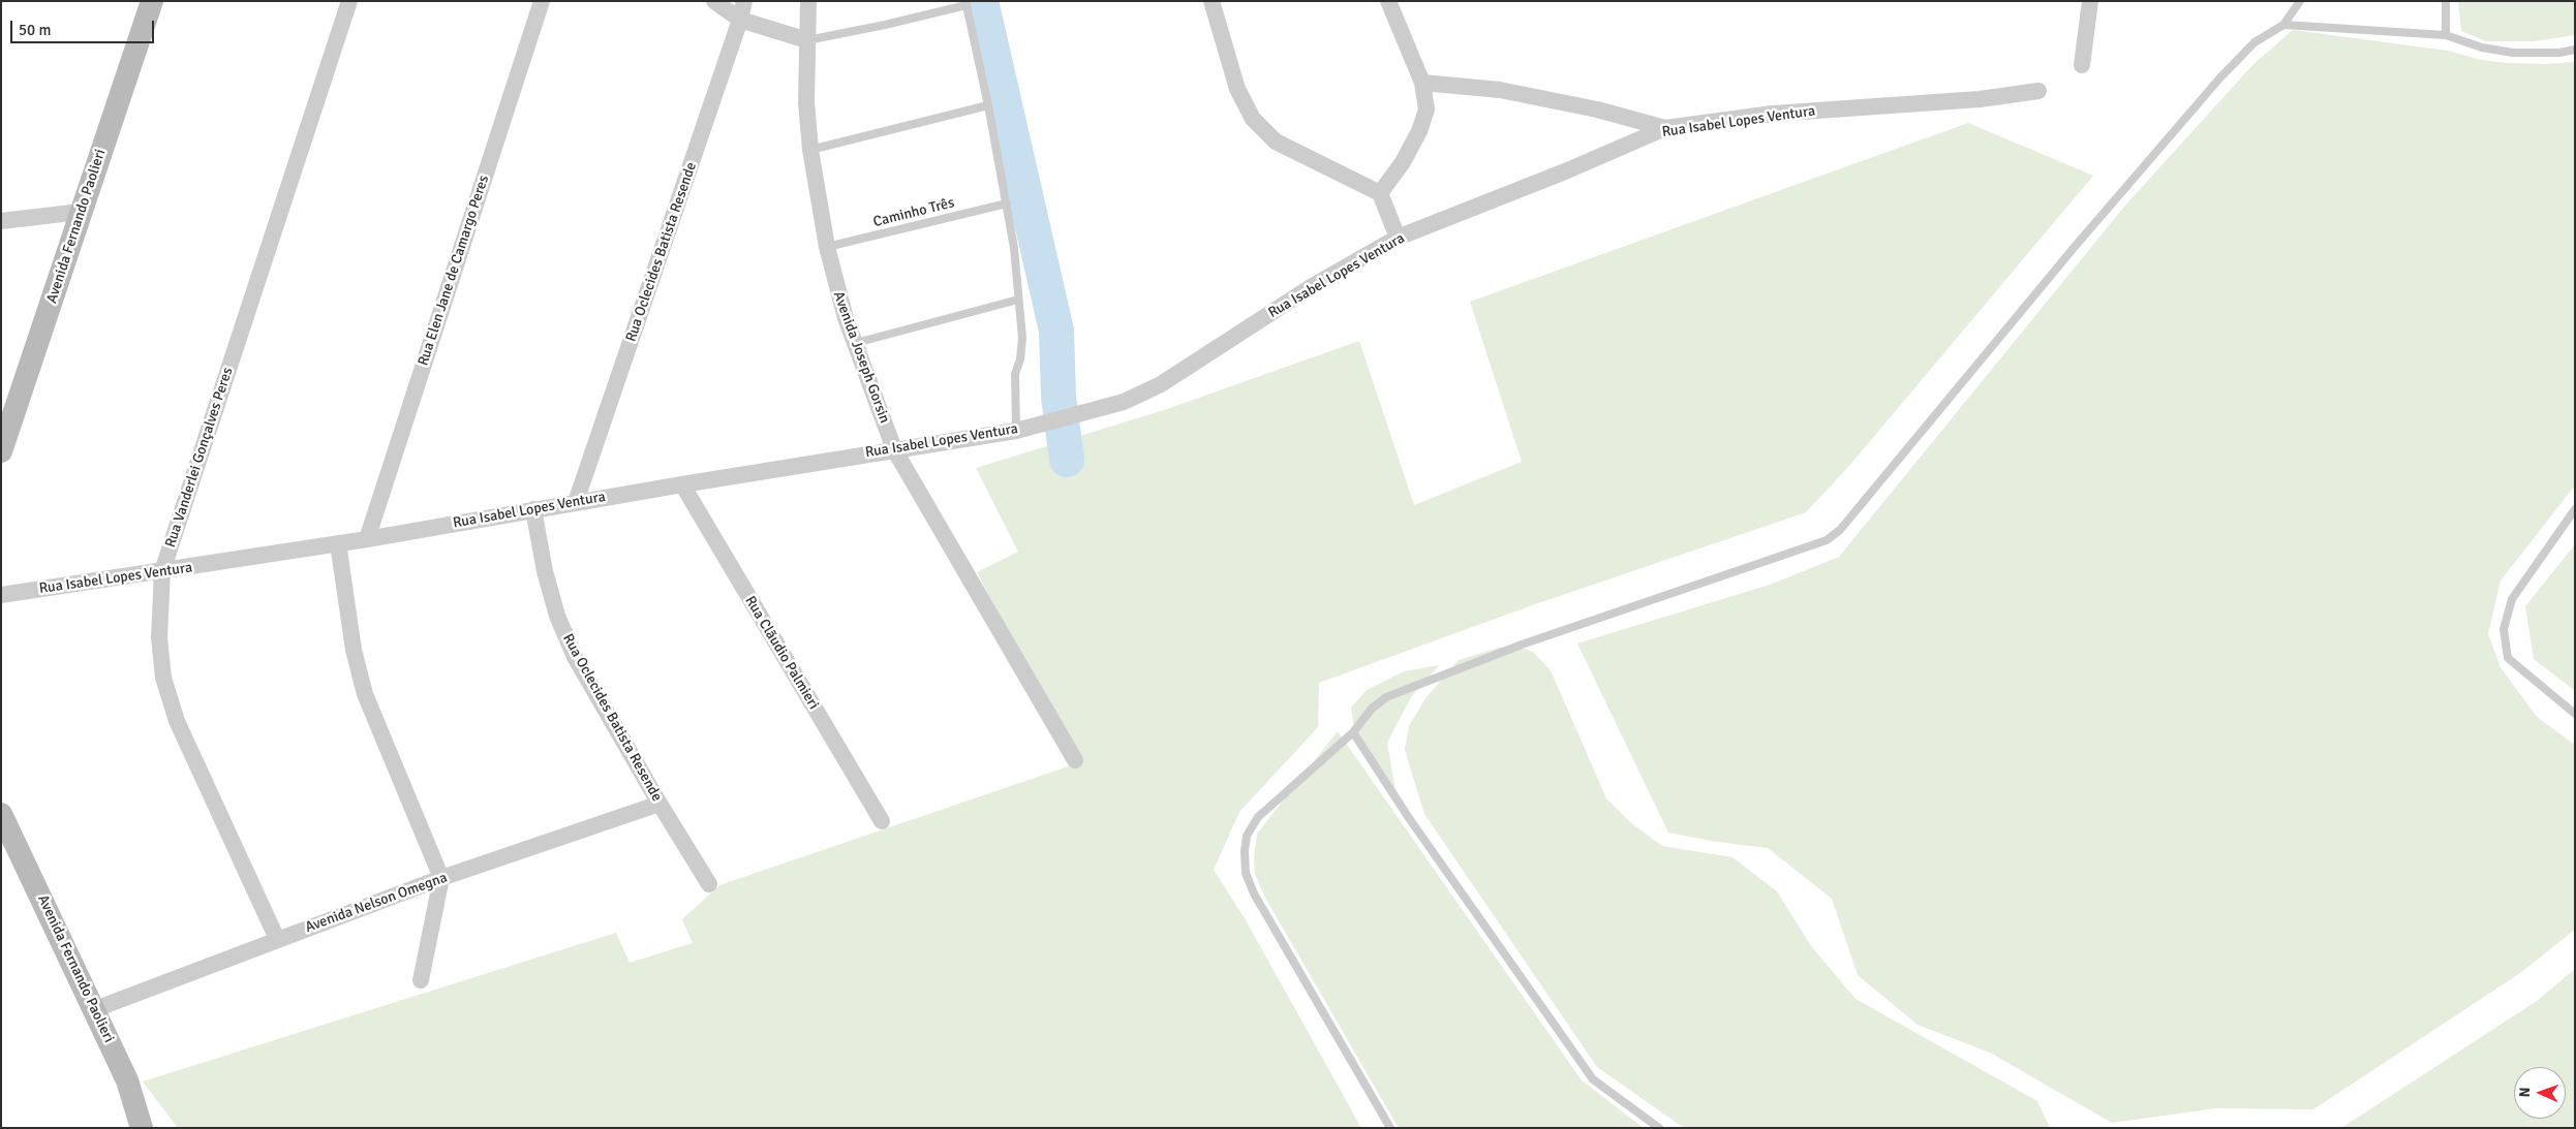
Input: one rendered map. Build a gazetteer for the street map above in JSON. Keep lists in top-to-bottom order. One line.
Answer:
{"streets":{"main road":["Avenida Fernando Paolieri"],"street":["Rua Isabel Lopes Ventura","Rua Oclecides Batista Resende","Rua Elen Jane de Camargo Peres","Avenida Joseph Gorsin","Rua Vanderlei Gonçalves Peres","Rua Clãudio Palmieri","Avenida Nelson Omegna"],"lane":["Caminho Três"]},"crossings":[["Rua Isabel Lopes Ventura","Rua Oclecides Batista Resende"],["Rua Isabel Lopes Ventura","Rua Elen Jane de Camargo Peres"],["Rua Isabel Lopes Ventura","Avenida Joseph Gorsin"],["Rua Isabel Lopes Ventura","Rua Vanderlei Gonçalves Peres"],["Rua Isabel Lopes Ventura","Rua Clãudio Palmieri"],["Caminho Três","Avenida Joseph Gorsin"],["Avenida Fernando Paolieri","Avenida Nelson Omegna"],["Rua Oclecides Batista Resende","Avenida Nelson Omegna"],["Rua Vanderlei Gonçalves Peres","Avenida Nelson Omegna"]],"scale_bar":"50 m","north":"left"}
